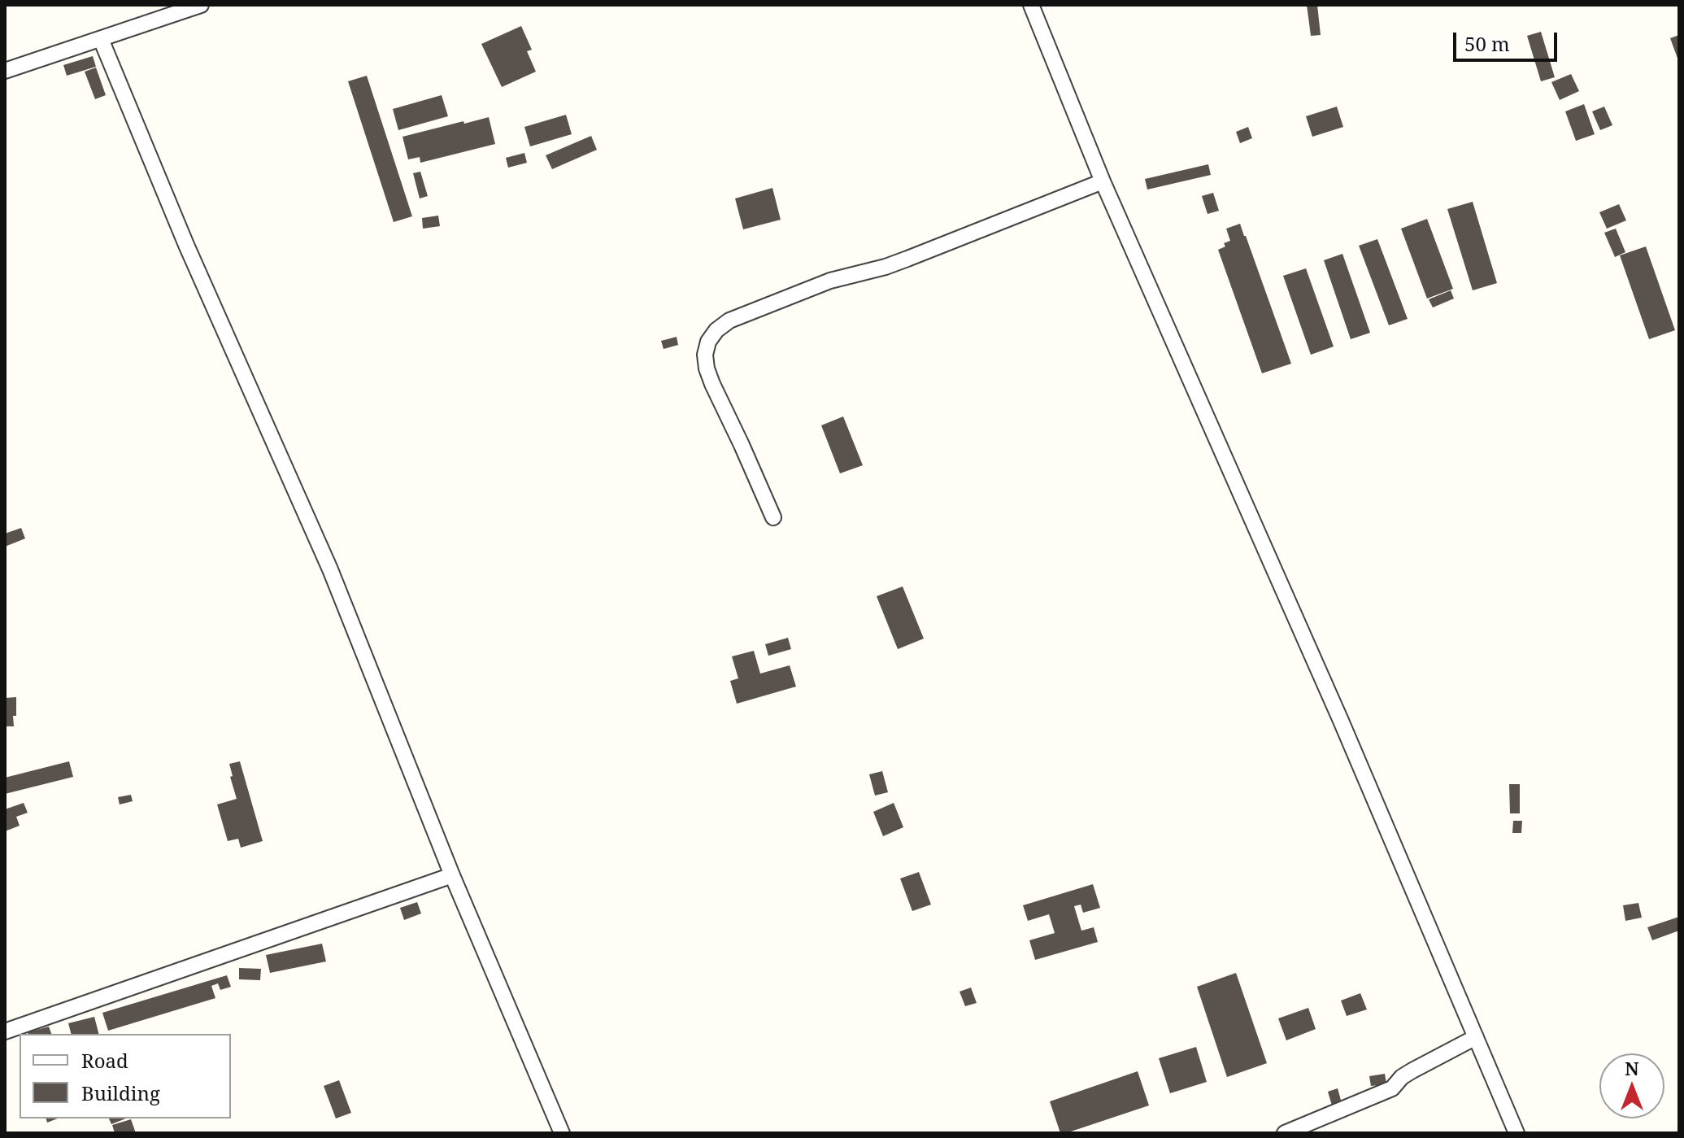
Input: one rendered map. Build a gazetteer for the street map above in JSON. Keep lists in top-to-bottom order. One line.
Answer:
{"legend":["Road","Building"],"scale_bar":"50 m","north":"top"}
